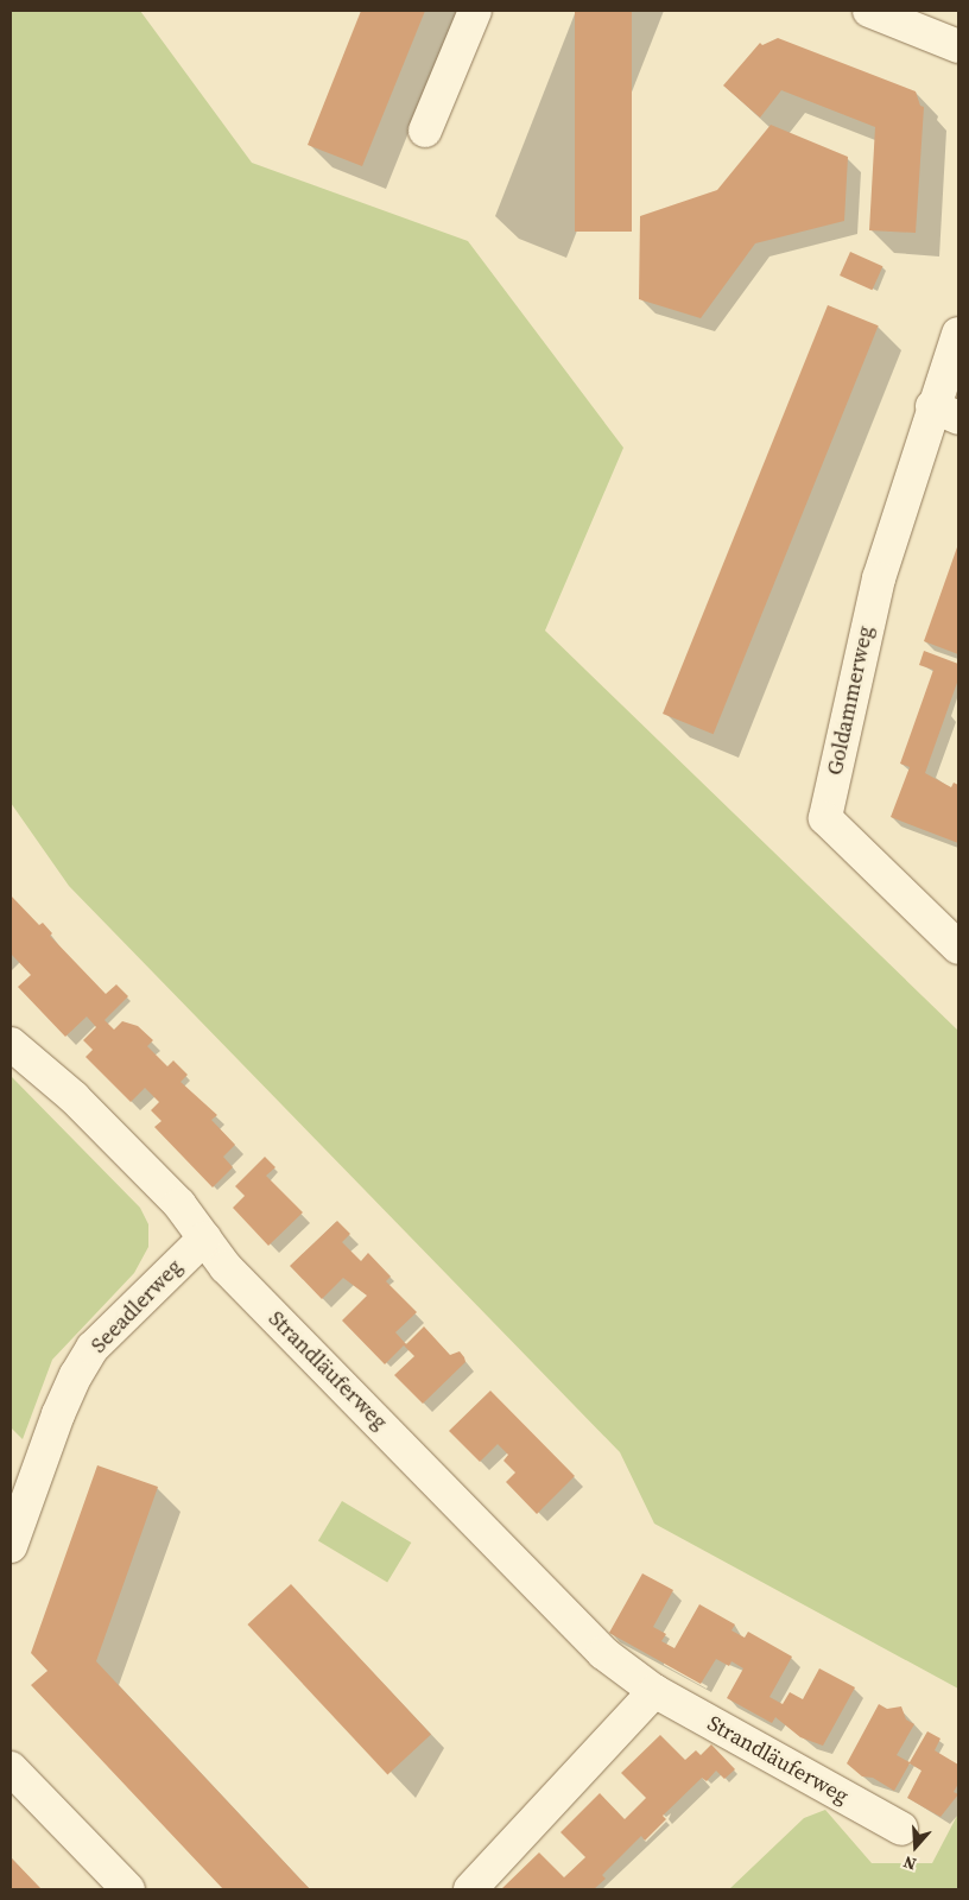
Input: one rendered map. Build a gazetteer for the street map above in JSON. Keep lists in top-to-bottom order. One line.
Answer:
{"streets":{"street":["Goldammerweg","Seeadlerweg","Strandläuferweg"]},"crossings":[["Seeadlerweg","Strandläuferweg"]],"north":"bottom"}
